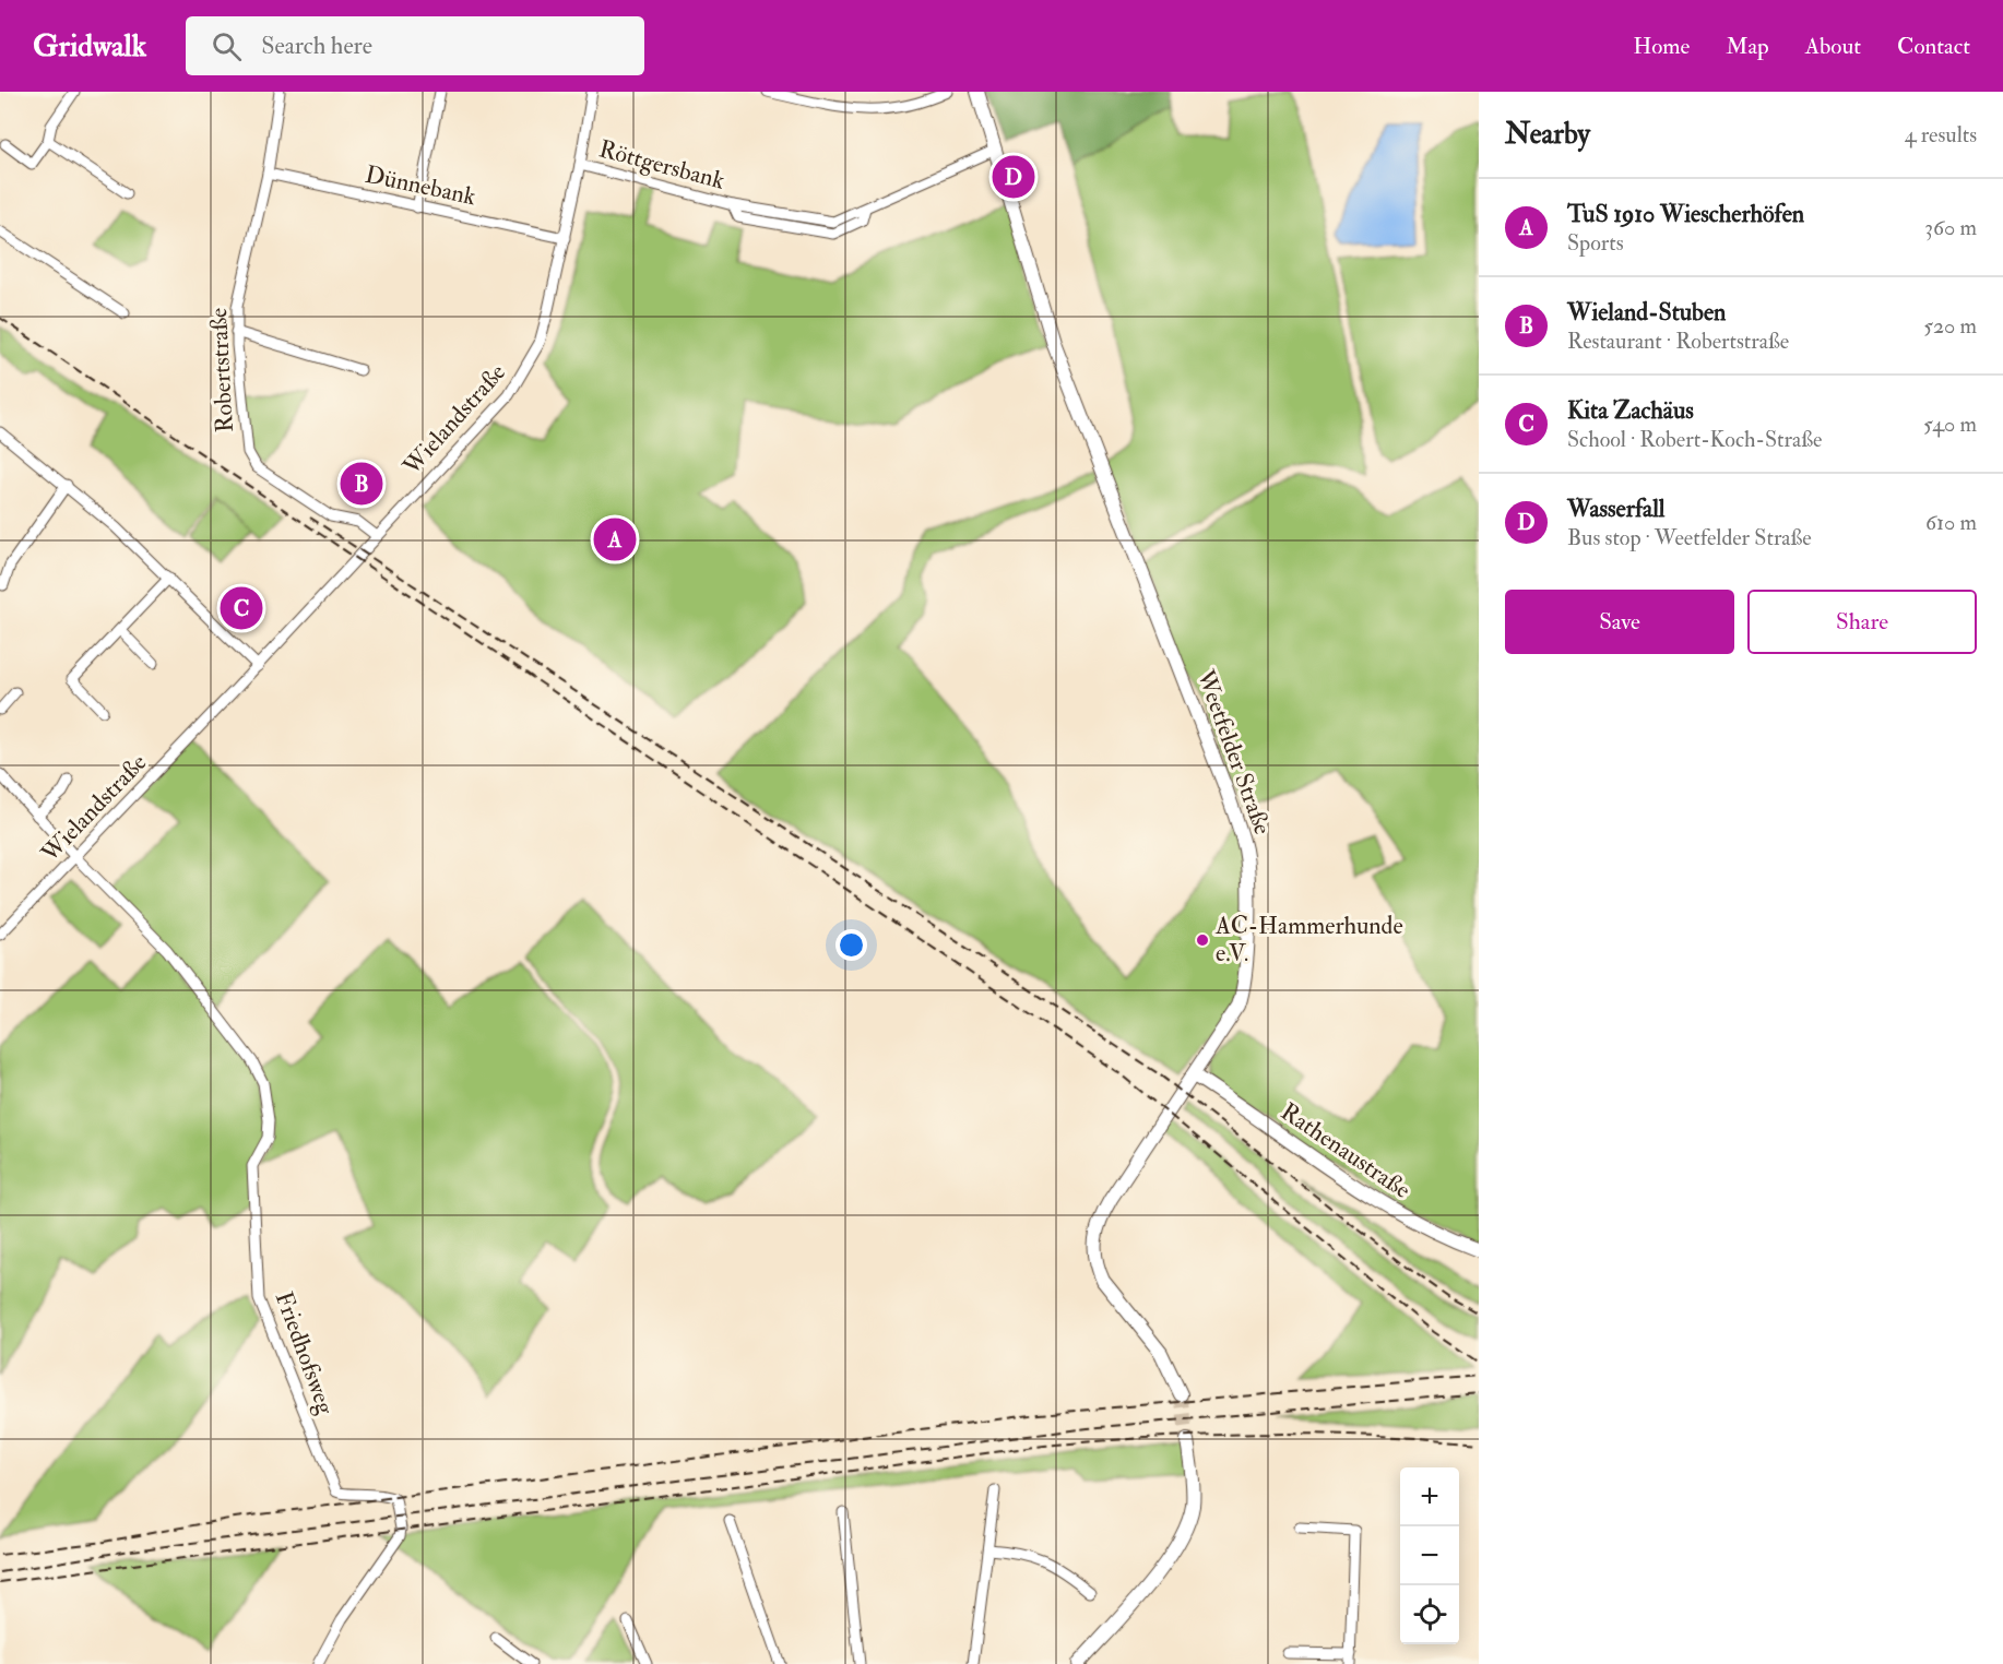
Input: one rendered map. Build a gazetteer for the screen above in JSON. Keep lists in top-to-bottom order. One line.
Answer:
{"streets":{"street":["Röttgersbank","Dünnebank","Robertstraße","Wielandstraße","Weetfelder Straße","Rathenaustraße","Friedhofsweg"]},"crossings":[["Röttgersbank","Wielandstraße"],["Röttgersbank","Weetfelder Straße"],["Dünnebank","Robertstraße"],["Dünnebank","Wielandstraße"],["Robertstraße","Wielandstraße"],["Wielandstraße","Friedhofsweg"],["Weetfelder Straße","Rathenaustraße"]],"places":["AC-Hammerhunde e.V."],"page":{"header":"Gridwalk","search":"Search here","nav":["Home","Map","About","Contact"],"heading":["Nearby","4 results"],"pins":["D","B","A","C"],"list":[{"mark":"A","name":"TuS 1910 Wiescherhöfen","note":"Sports","value":"360 m"},{"mark":"B","name":"Wieland-Stuben","note":"Restaurant · Robertstraße","value":"520 m"},{"mark":"C","name":"Kita Zachäus","note":"School · Robert-Koch-Straße","value":"540 m"},{"mark":"D","name":"Wasserfall","note":"Bus stop · Weetfelder Straße","value":"610 m"}],"buttons":["Save","Share"],"map_buttons":["+","−"]}}
